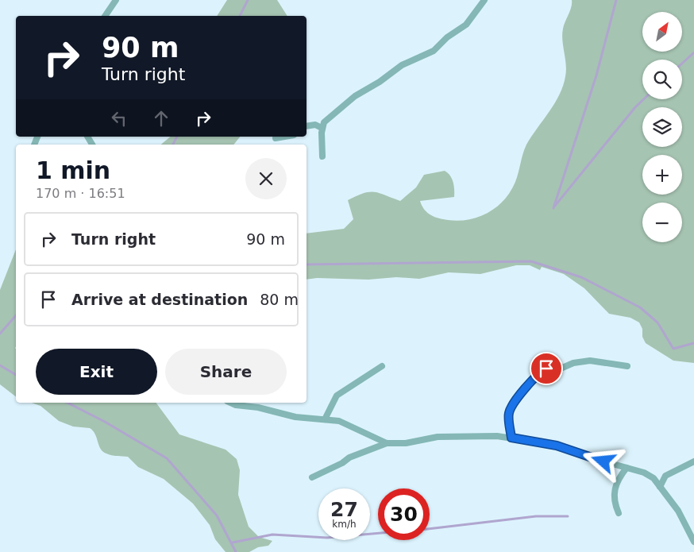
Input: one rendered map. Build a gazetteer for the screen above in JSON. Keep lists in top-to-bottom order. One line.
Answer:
{"north":"top right","page":{"map_buttons":["+","−"],"turn":["90 m","Turn right"],"heading":["1 min","170 m · 16:51"],"list":[{"name":"Turn right","value":"90 m"},{"name":"Arrive at destination","value":"80 m"}],"buttons":["Exit","Share"],"speed":"27 km/h","limit":"30"}}
